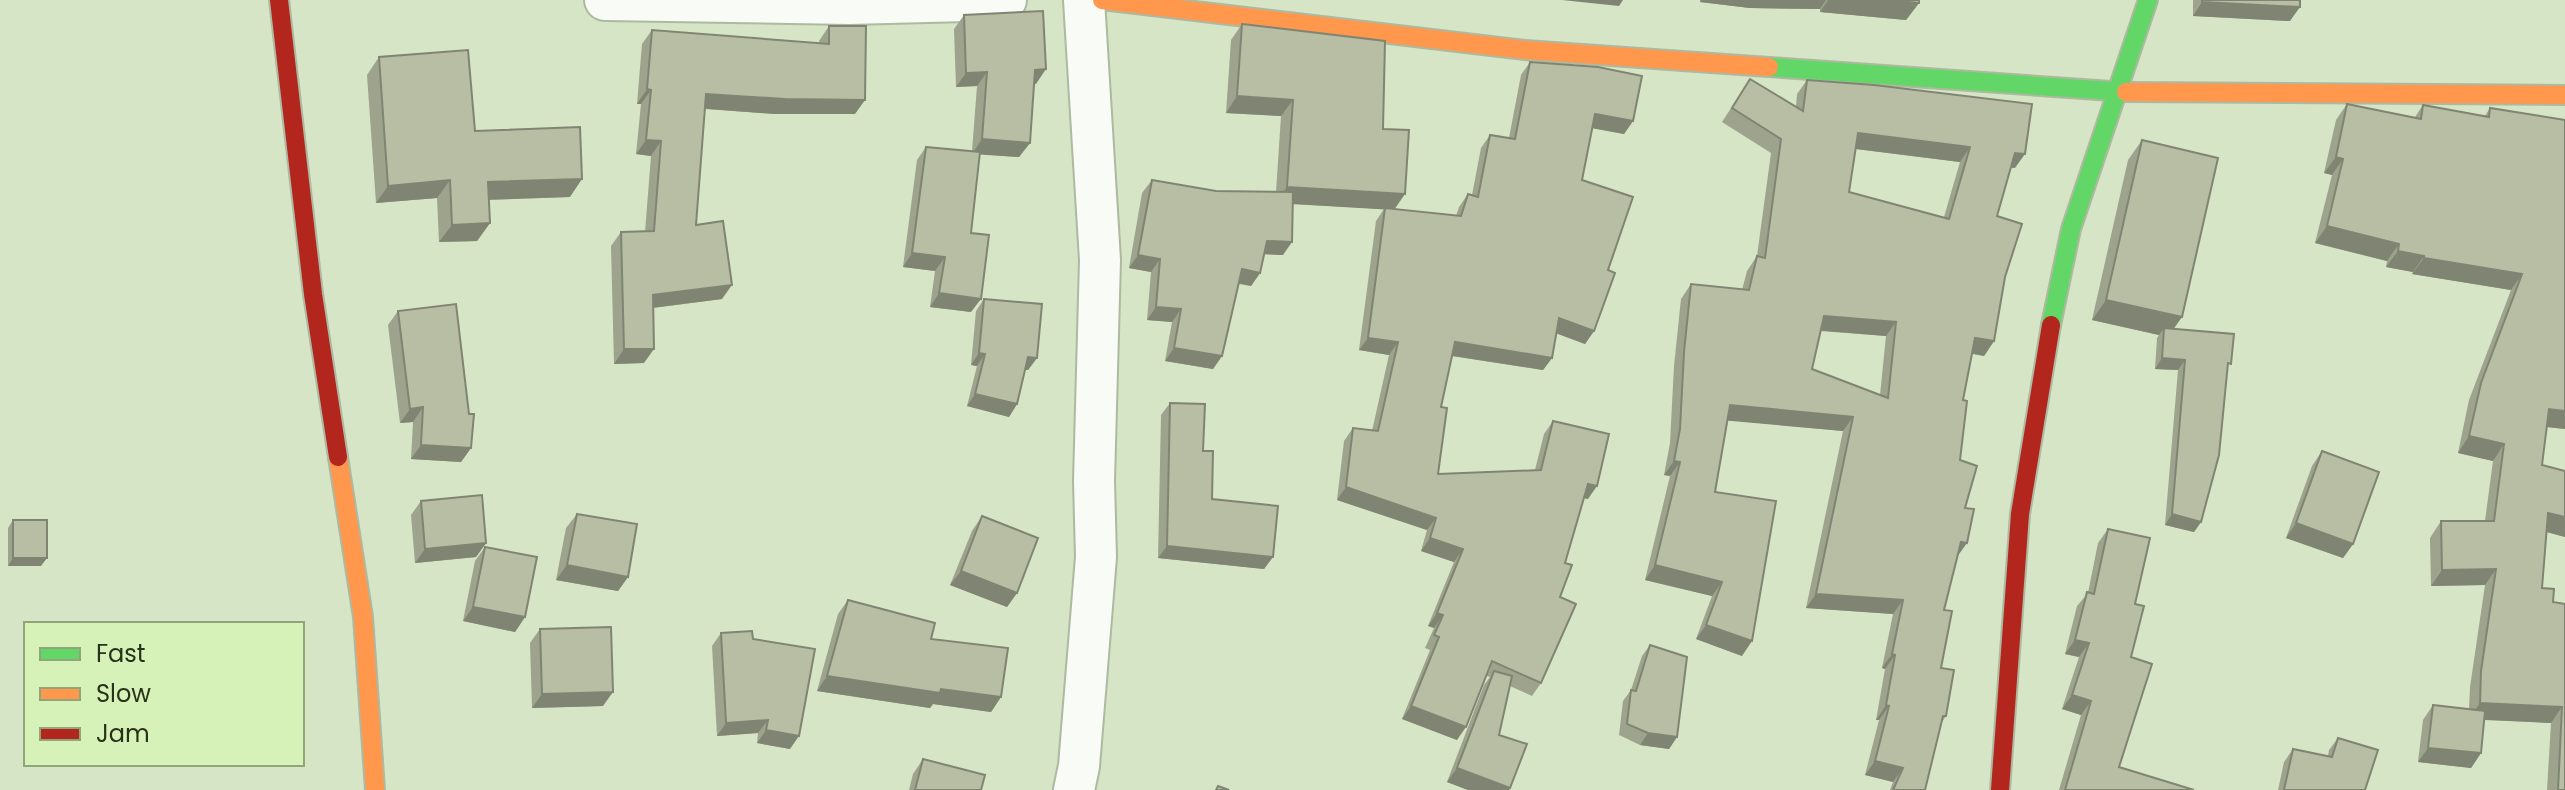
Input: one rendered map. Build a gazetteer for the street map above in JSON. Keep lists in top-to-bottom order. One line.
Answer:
{"legend":["Fast","Slow","Jam"]}
